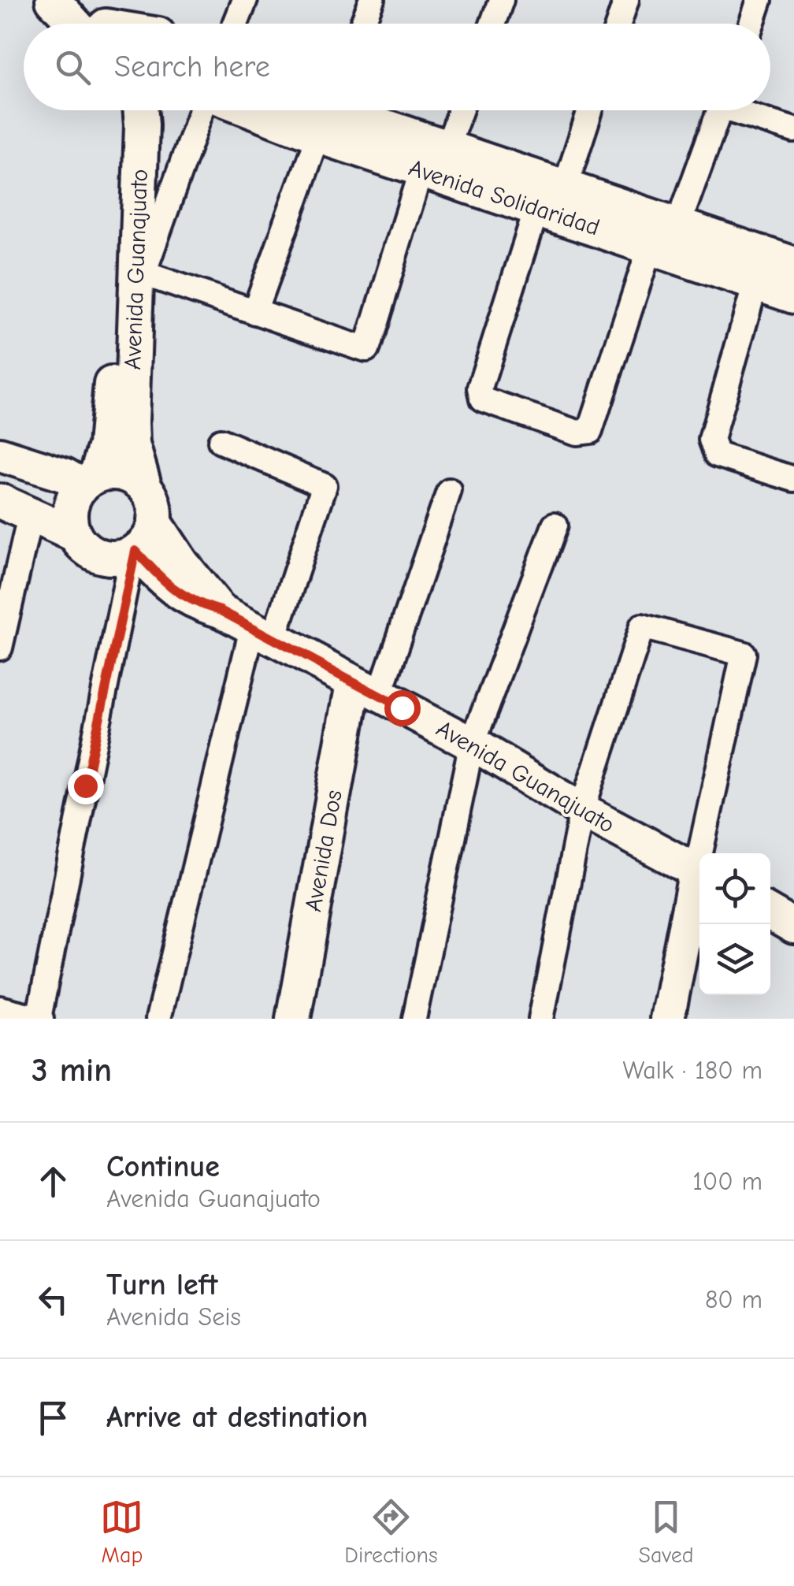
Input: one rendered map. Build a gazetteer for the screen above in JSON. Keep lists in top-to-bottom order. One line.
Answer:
{"streets":{"street":["Avenida Solidaridad","Avenida Guanajuato","Avenida Dos"]},"crossings":[["Avenida Guanajuato","Avenida Dos"]],"page":{"search":"Search here","heading":["3 min","Walk · 180 m"],"list":[["Continue","Avenida Guanajuato","100 m"],["Turn left","Avenida Seis","80 m"],"Arrive at destination"],"nav":["Map","Directions","Saved"]}}
